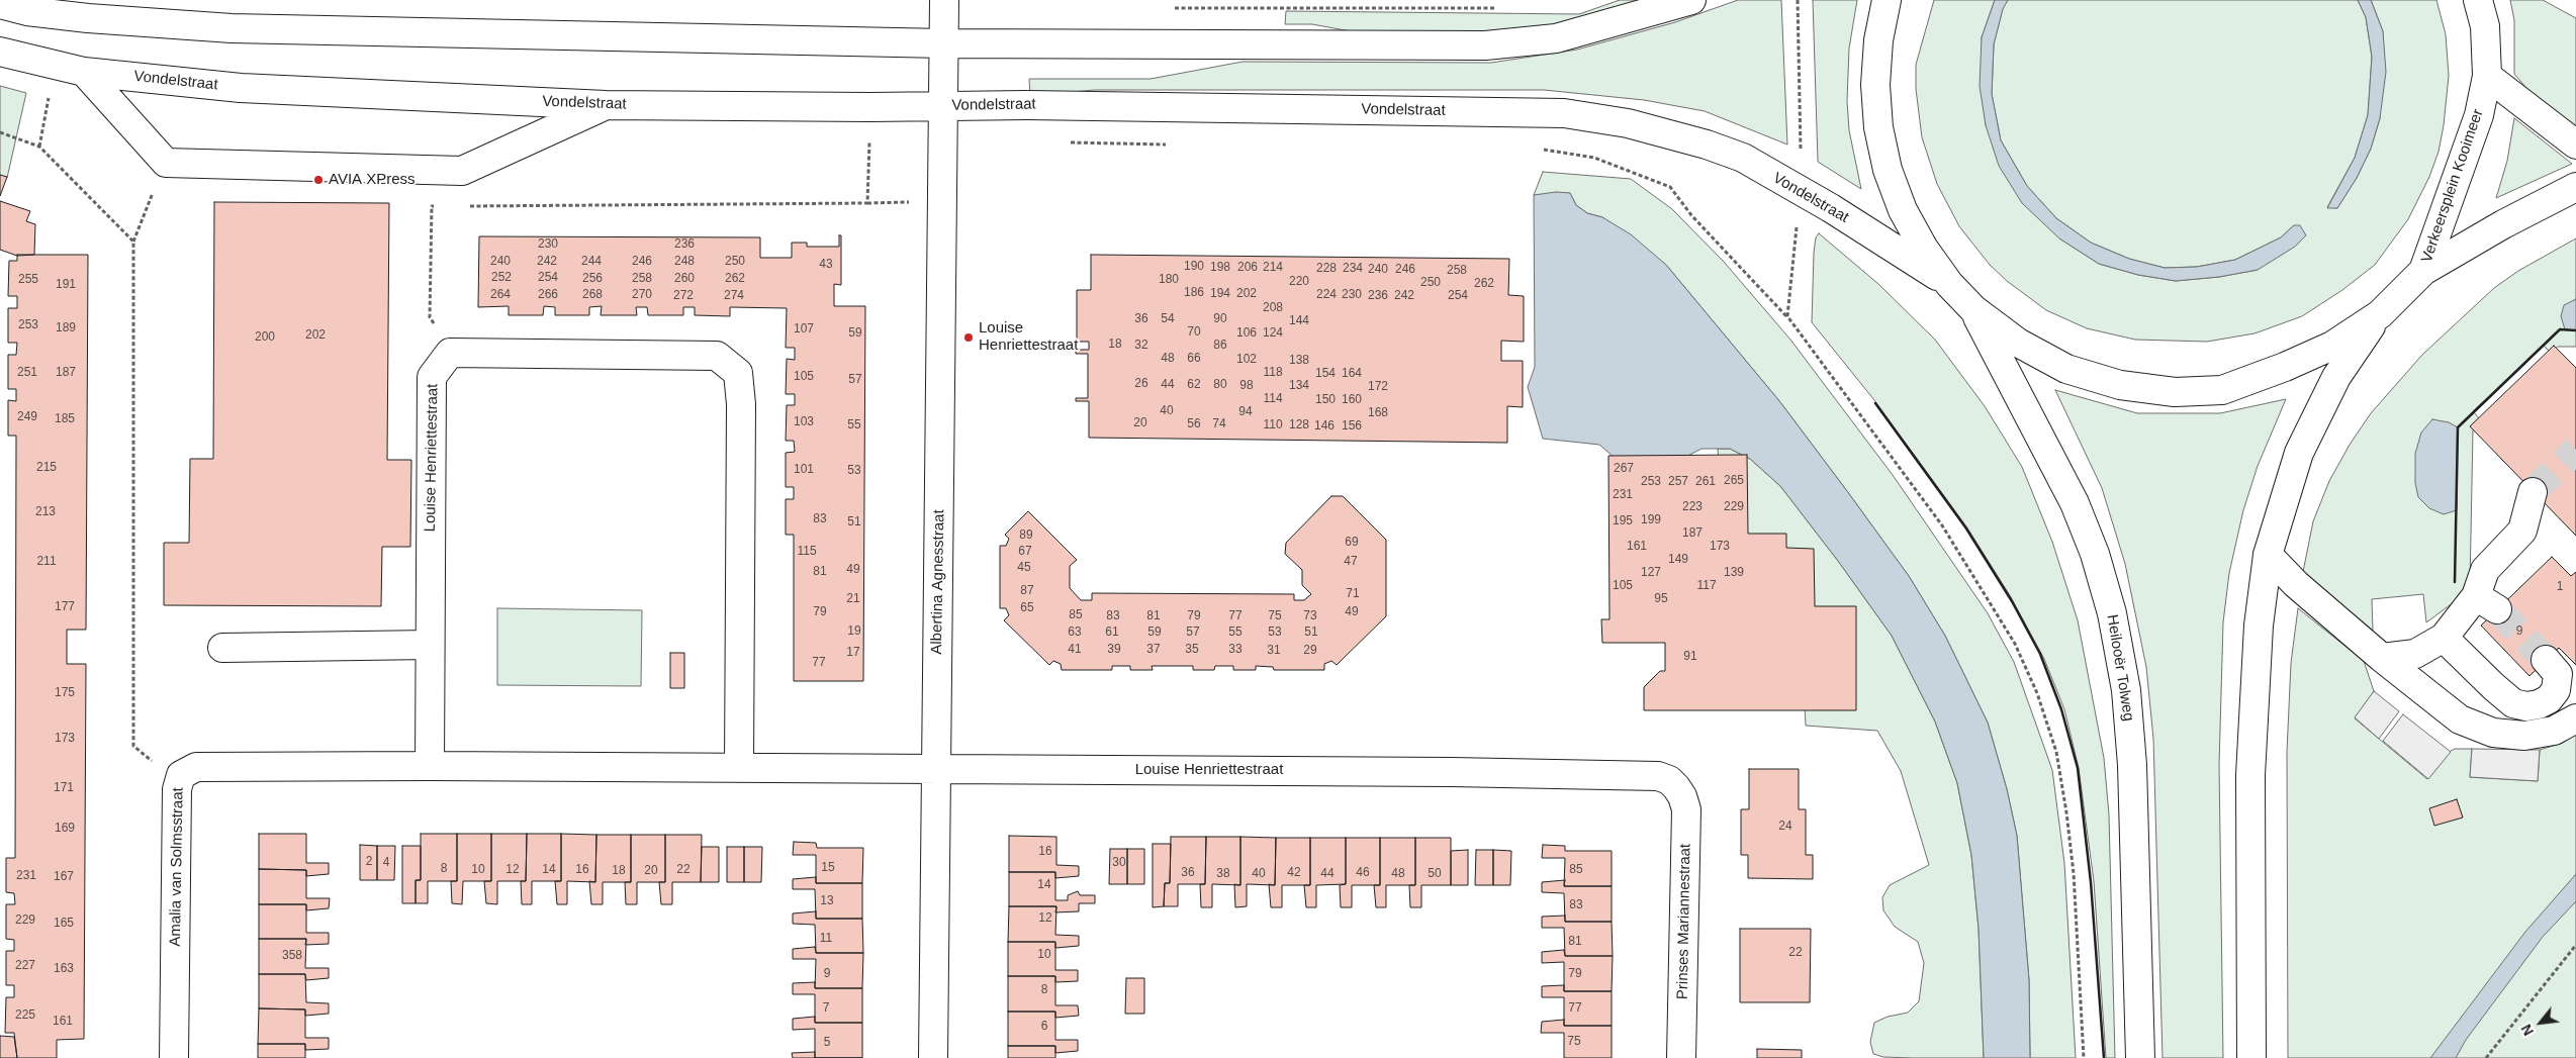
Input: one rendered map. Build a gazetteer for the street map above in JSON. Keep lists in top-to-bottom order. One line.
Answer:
{"streets":{"main road":["Vondelstraat","Verkeersplein Kooimeer","Louise Henriettestraat","Albertina Agnesstraat","Heilooër Tolweg","Amalia van Solmsstraat","Prinses Mariannestraat"]},"crossings":[["Vondelstraat","Verkeersplein Kooimeer"],["Vondelstraat","Albertina Agnesstraat"],["Verkeersplein Kooimeer","Heilooër Tolweg"],["Louise Henriettestraat","Albertina Agnesstraat"],["Louise Henriettestraat","Amalia van Solmsstraat"],["Louise Henriettestraat","Prinses Mariannestraat"]],"places":["AVIA XPress","Louise Henriettestraat"],"house_numbers":["230","236","240","242","244","246","248","250","43","190","198","206","214","228","234","240","246","258","252","254","256","258","260","262","255","180","220","250","262","191","186","194","202","264","266","268","270","224","230","272","274","236","242","254","208","36","54","90","144","253","189","107","70","59","106","124","202","200","18","32","86","48","66","102","138","251","187","118","154","164","105","57","26","44","62","80","98","134","172","114","150","160","40","94","168","249","185","103","20","56","74","55","110","128","146","156","215","267","101","53","265","253","257","261","231","223","229","213","83","199","195","51","187","89","69","161","173","115","67","149","211","47","45","49","81","127","139","105","117","1","87","71","21","95","177","65","79","49","85","83","81","79","77","75","73","19","9","63","61","59","57","55","53","51","41","39","37","35","33","31","29","17","91","77","175","173","171","24","169","16","2","4","30","15","8","10","12","14","16","22","85","18","20","36","42","46","38","40","44","48","50","231","167","14","13","83","12","229","165","11","81","22","10","358","227","163","9","79","8","7","77","225","161","6","75","5"],"north":"bottom left"}
